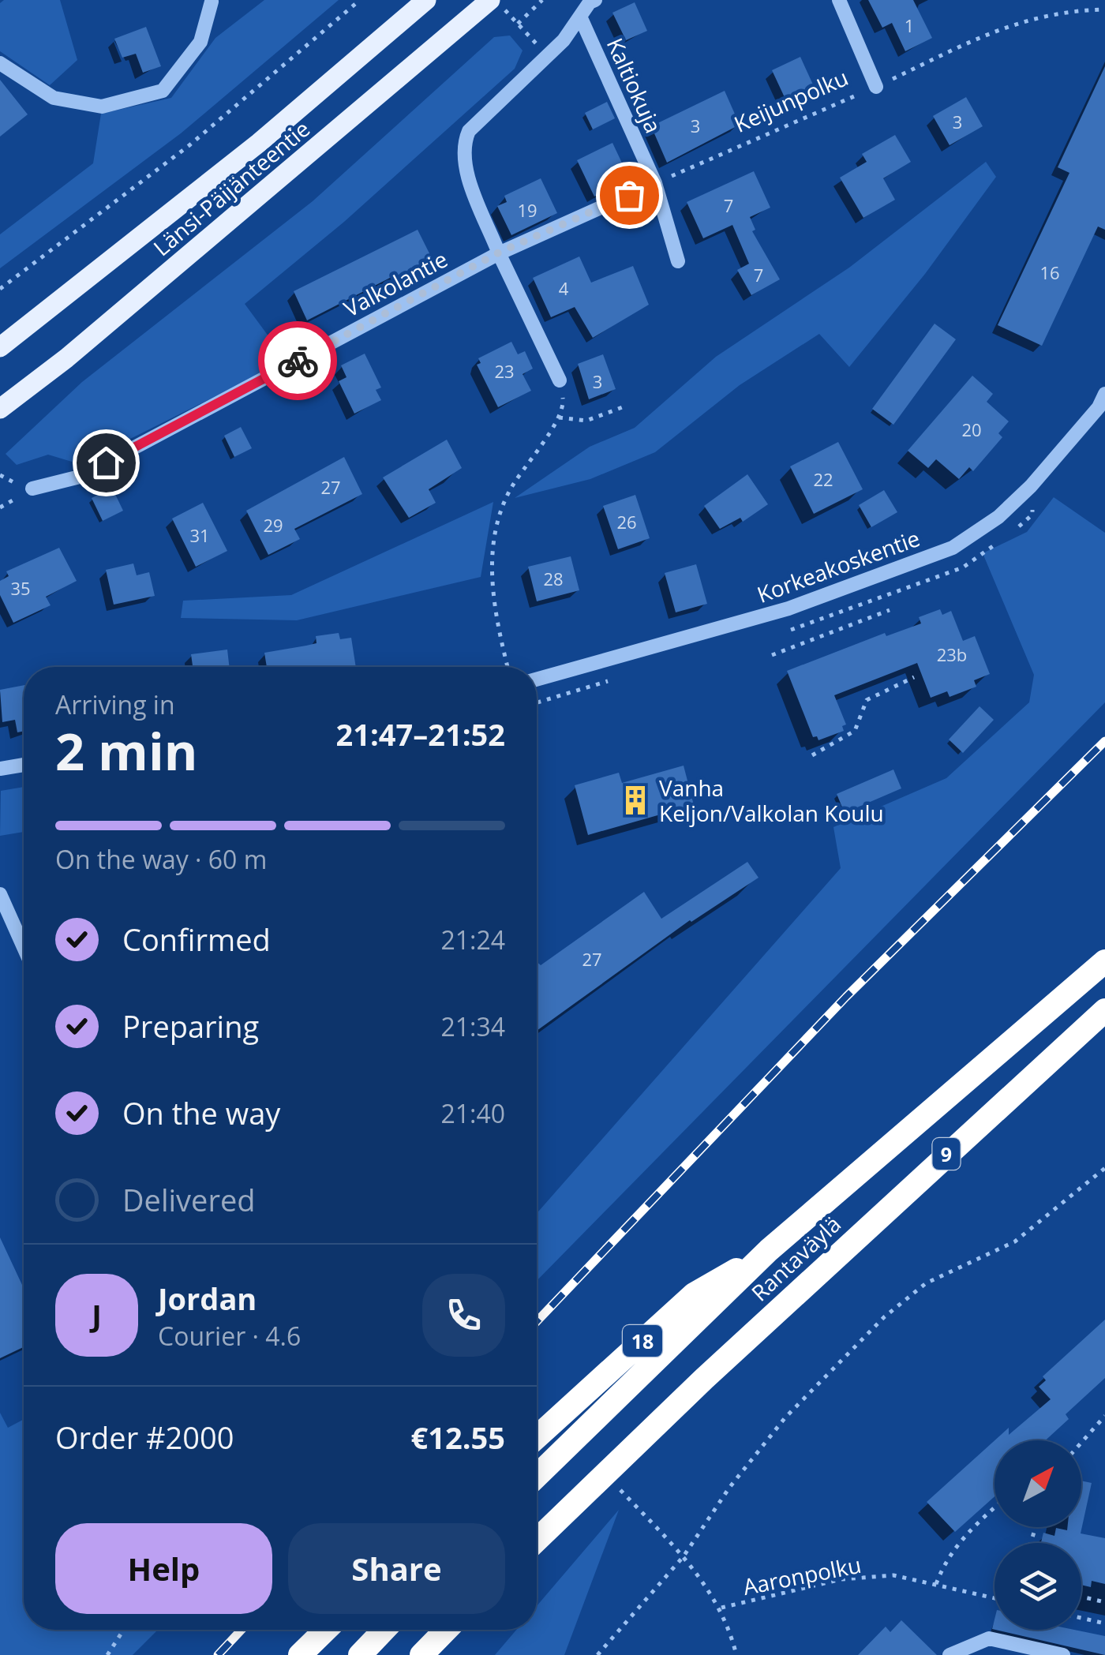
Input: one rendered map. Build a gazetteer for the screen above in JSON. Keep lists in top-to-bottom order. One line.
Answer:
{"streets":{"highway":["9","Rantaväylä","18"],"main road":["Länsi-Päijänteentie"],"street":["Kaltiokuja","Valkolantie","Korkeakoskentie"],"path":["Keijunpolku","Aaronpolku"]},"crossings":[["Kaltiokuja","Keijunpolku"],["Rantaväylä","18"]],"places":{"building":["Vanha Keljon/Valkolan Koulu"]},"house_numbers":["1","3","3","7","19","16","7","4","23","3","20","22","27","26","29","31","28","35","23b","27"],"north":"top right","page":{"heading":["2 min","Arriving in","21:47–21:52"],"panel":["Jordan","Courier · 4.6","Order #2000","€12.55"],"bar":"On the way · 60 m","list":[["Confirmed","21:24"],["Preparing","21:34"],["On the way","21:40"],"Delivered"],"round":"J","buttons":["Help","Share"]}}
